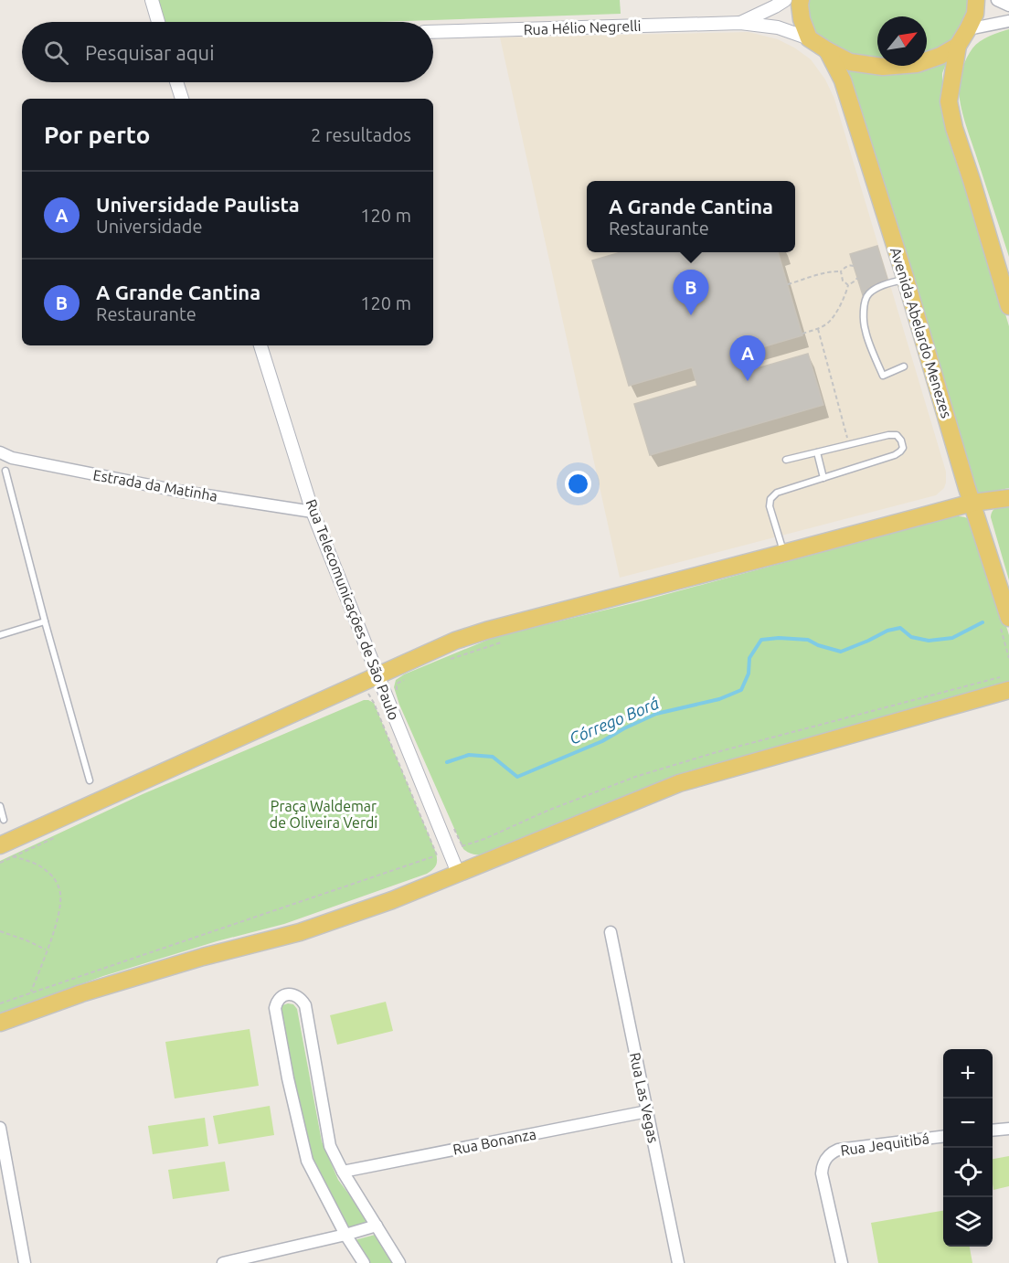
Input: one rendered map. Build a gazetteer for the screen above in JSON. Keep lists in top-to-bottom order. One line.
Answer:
{"streets":{"main road":["Avenida Abelardo Menezes"],"street":["Rua Hélio Negrelli","Estrada da Matinha","Rua Telecomunicações de São Paulo","Rua Las Vegas","Rua Bonanza","Rua Jequitibá"]},"crossings":[["Estrada da Matinha","Rua Telecomunicações de São Paulo"],["Rua Las Vegas","Rua Bonanza"]],"water":["Córrego Borá"],"parks":["Praça Waldemar de Oliveira Verdi"],"north":"top right","page":{"search":"Pesquisar aqui","heading":["Por perto","2 resultados"],"list":[{"mark":"A","name":"Universidade Paulista","note":"Universidade","value":"120 m"},{"mark":"B","name":"A Grande Cantina","note":"Restaurante","value":"120 m"}],"popup":["A Grande Cantina","Restaurante"],"pins":["B","A"],"map_buttons":["+","−"]}}
